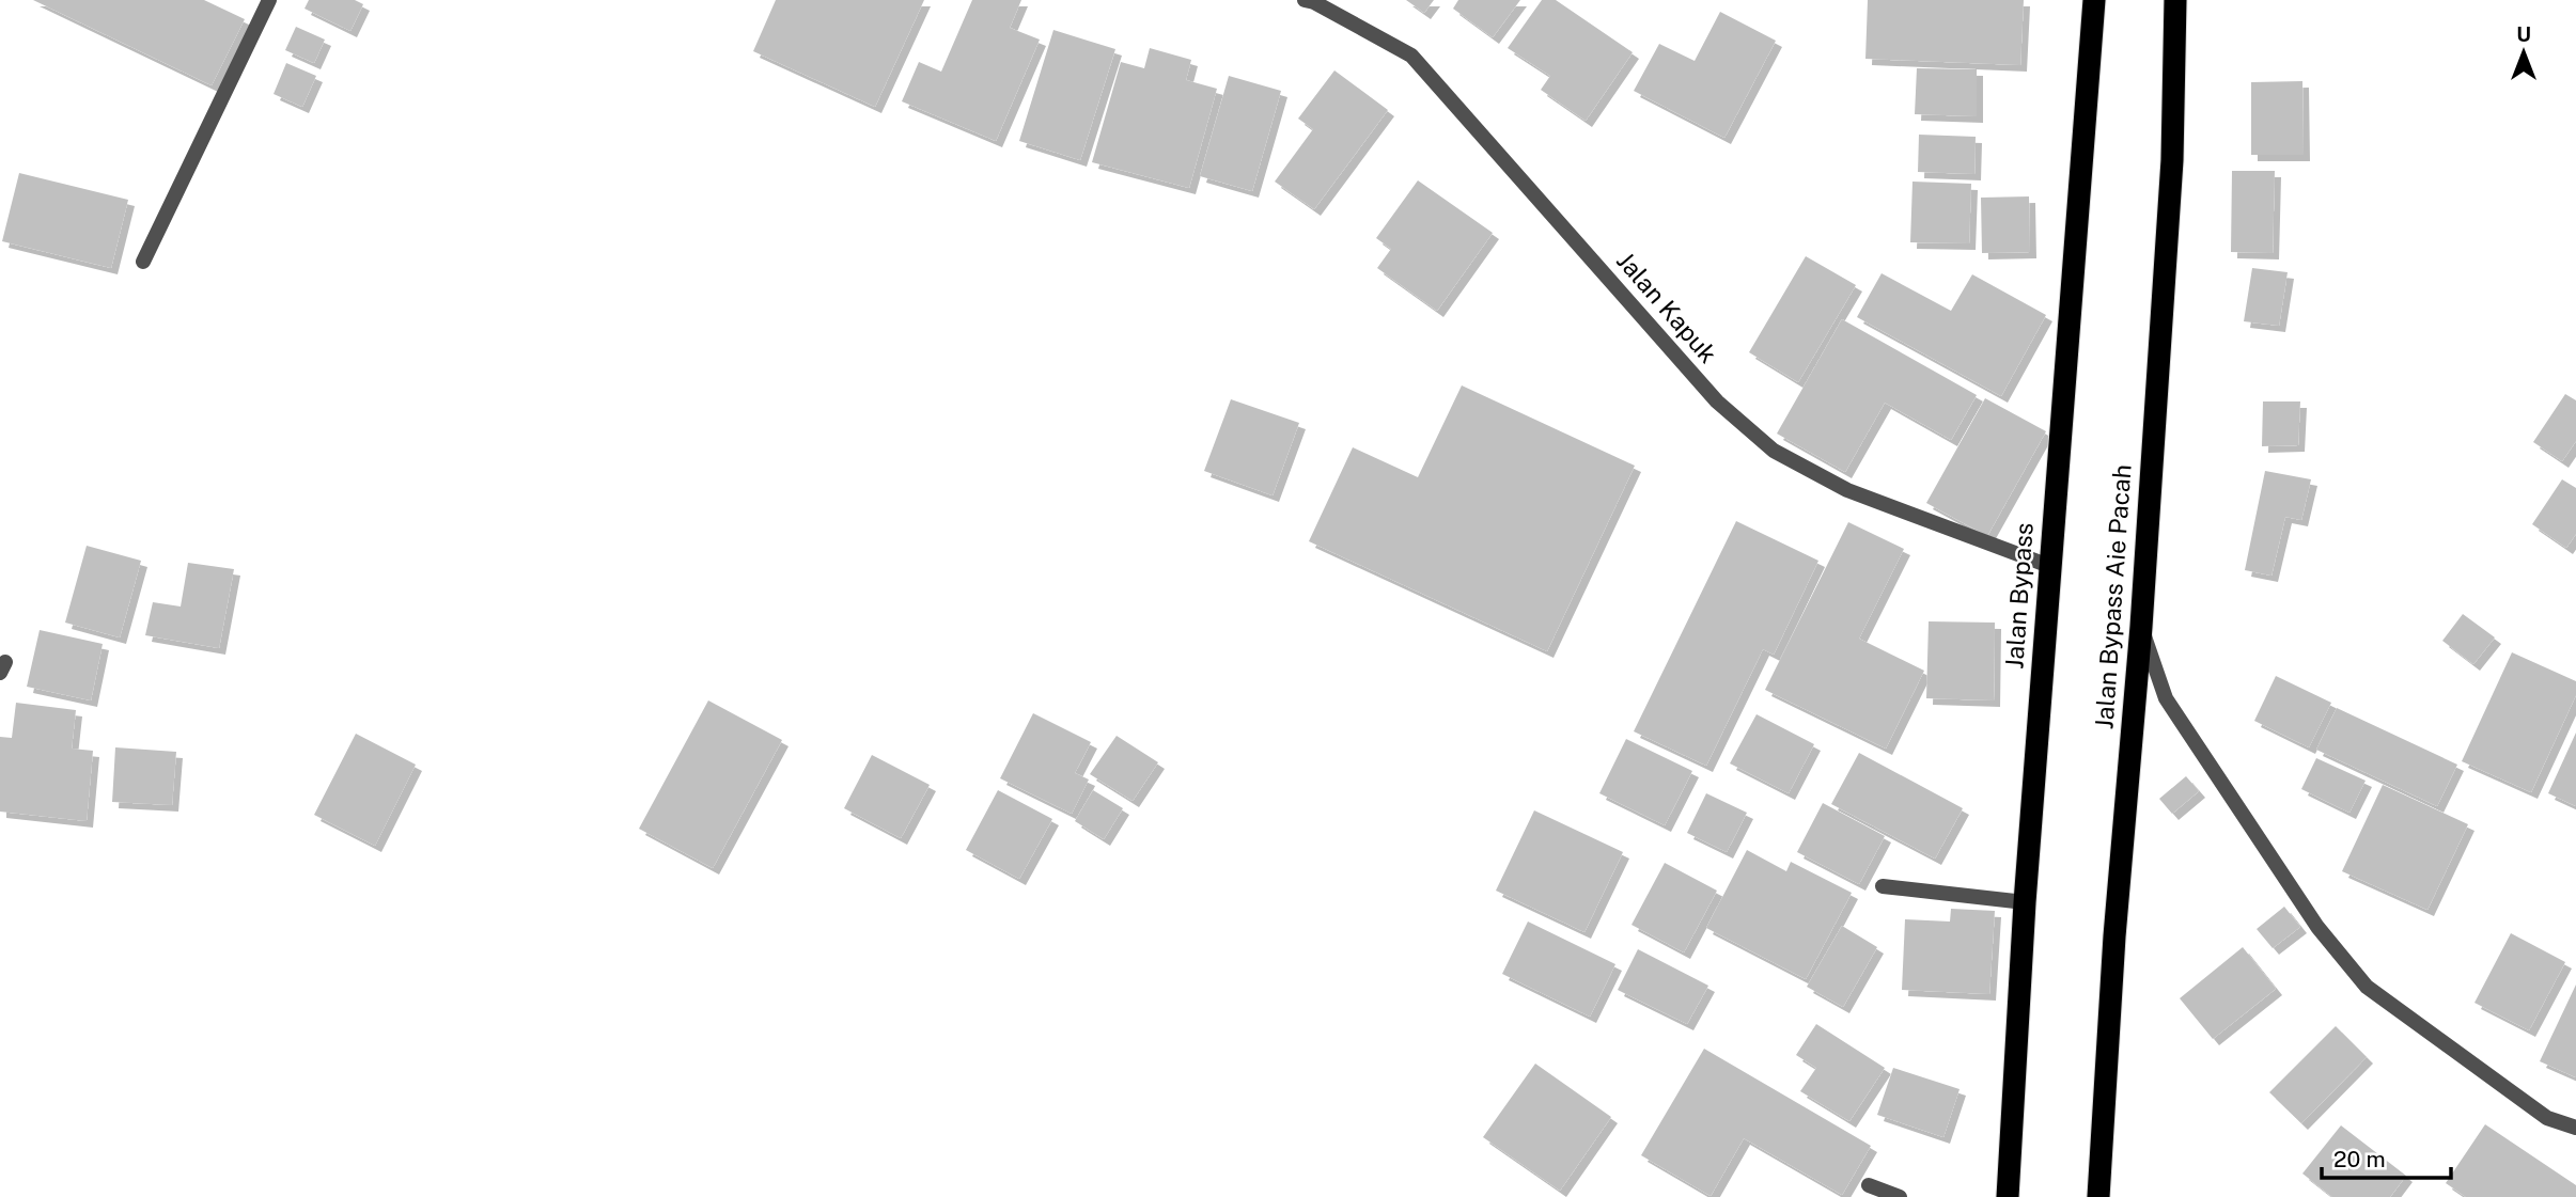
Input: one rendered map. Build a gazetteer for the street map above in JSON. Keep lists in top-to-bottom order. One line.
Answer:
{"streets":{"highway":["Jalan Bypass","Jalan Bypass Aie Pacah"],"street":["Jalan Kapuk"]},"crossings":[["Jalan Kapuk","Jalan Bypass"]],"scale_bar":"20 m","north":"top"}
